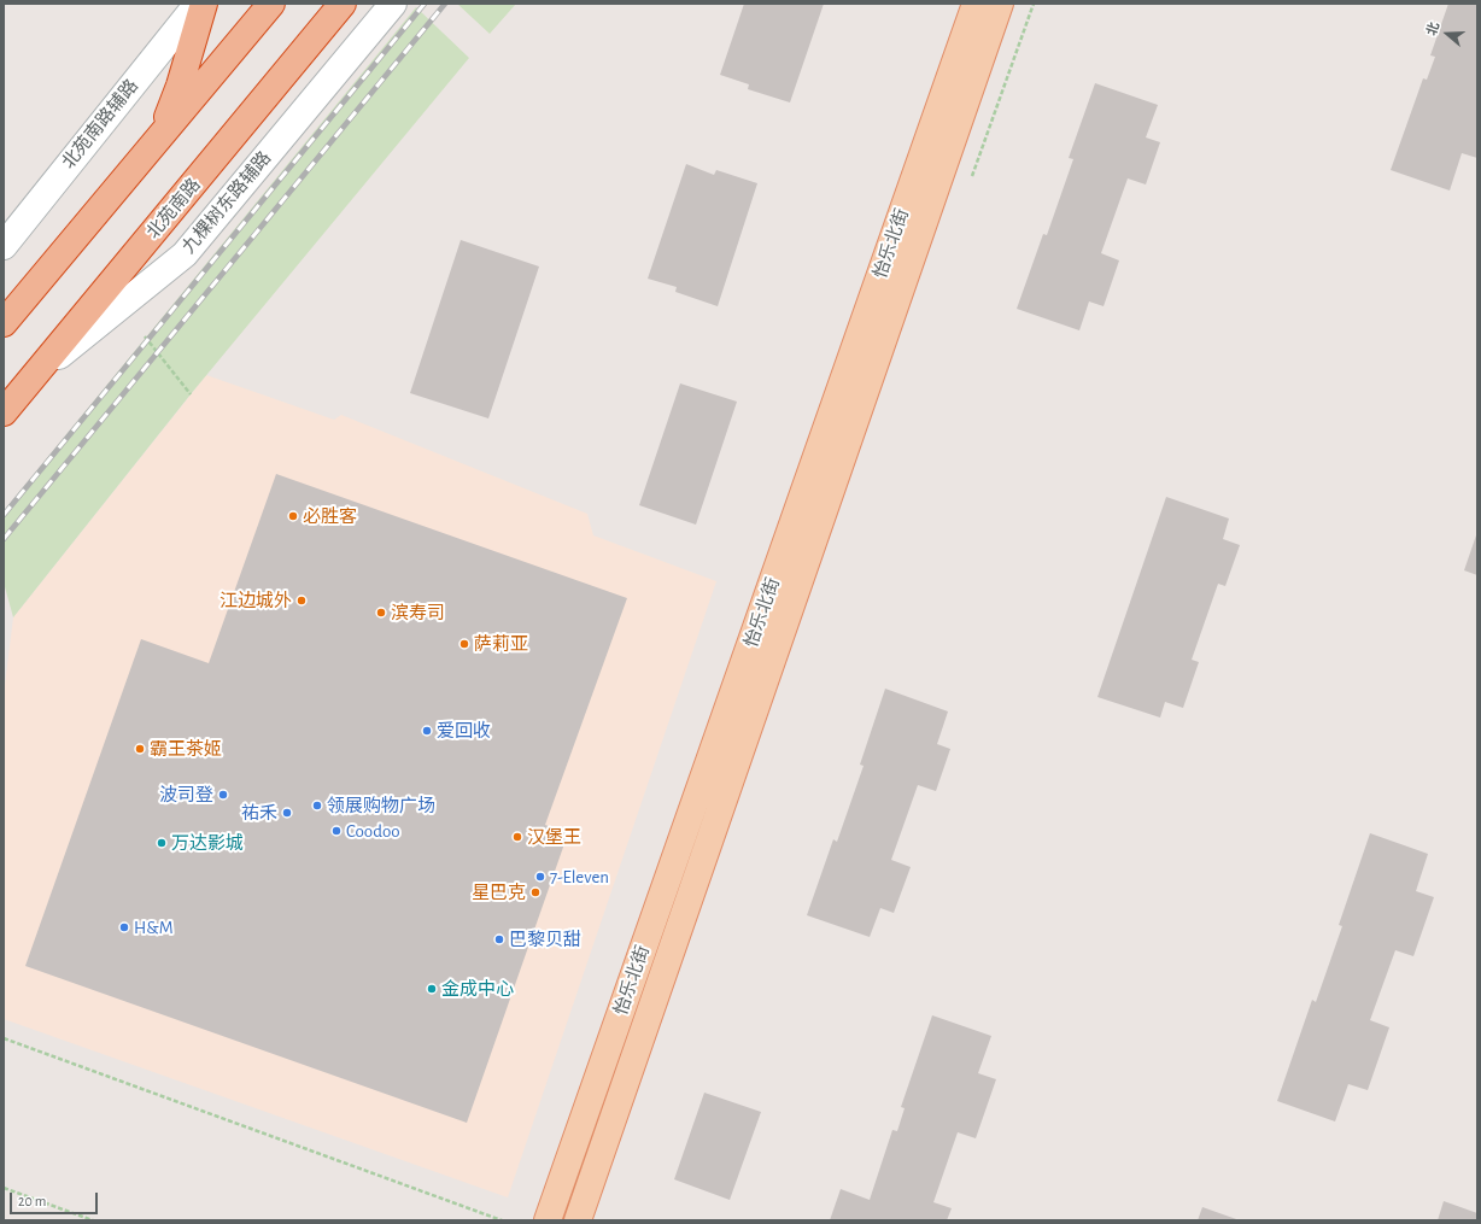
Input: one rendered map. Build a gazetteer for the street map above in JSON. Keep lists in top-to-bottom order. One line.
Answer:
{"streets":{"highway":["北苑南路"],"main road":["怡乐北街"],"street":["北苑南路辅路","九棵树东路辅路"]},"crossings":[["九棵树东路辅路","北苑南路"]],"places":["必胜客","江边城外","滨寿司","萨莉亚","爱回收","霸王茶姬","波司登","领展购物广场","祐禾","Coodoo","汉堡王","万达影城","7-Eleven","星巴克","H&M","巴黎贝甜","金成中心"],"scale_bar":"20 m","north":"left"}
